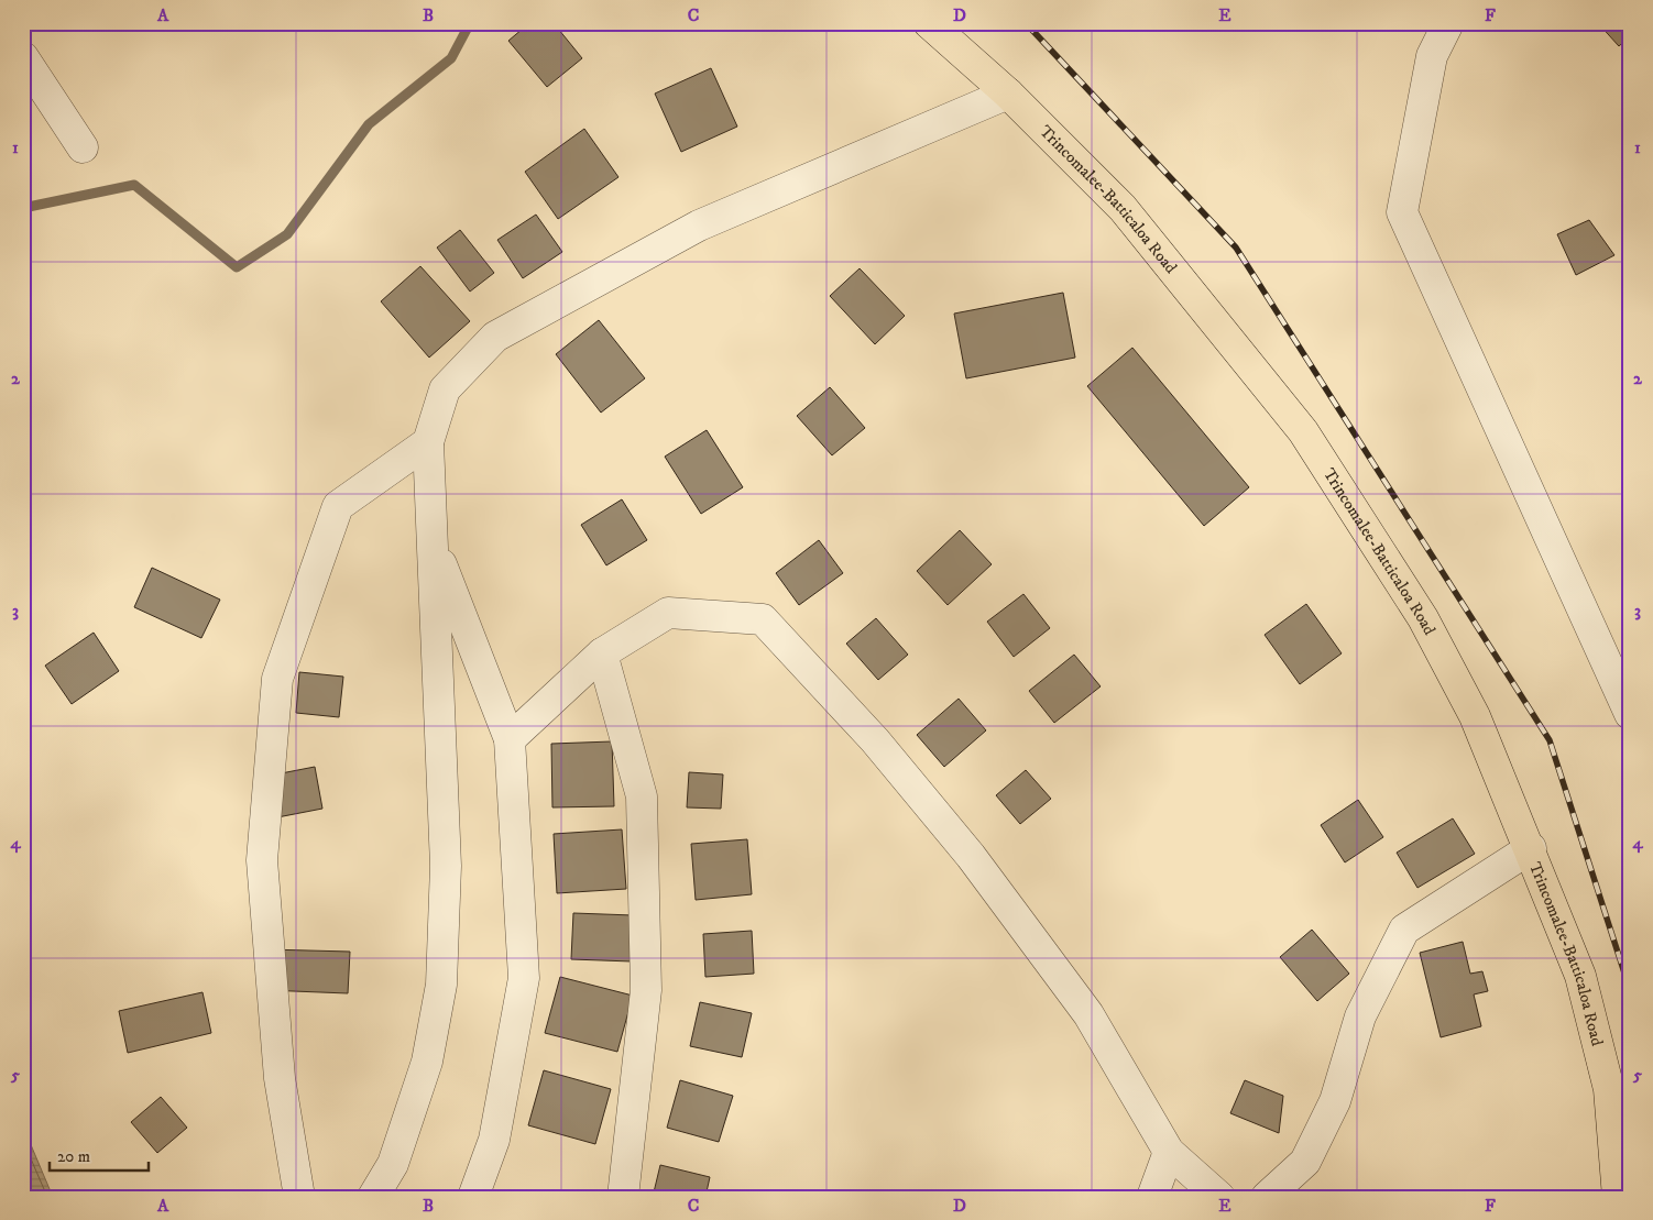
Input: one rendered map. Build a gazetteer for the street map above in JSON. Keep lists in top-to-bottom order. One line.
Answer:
{"streets":{"highway":["Trincomalee-Batticaloa Road"]},"scale_bar":"20 m","grid":{"columns":["A","B","C","D","E","F"],"rows":["1","2","3","4","5"]}}
